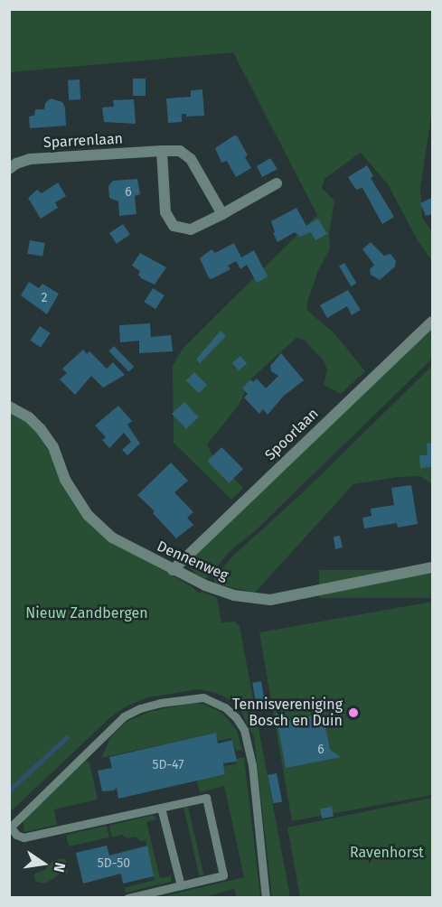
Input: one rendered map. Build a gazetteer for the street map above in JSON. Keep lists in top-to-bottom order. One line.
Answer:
{"streets":{"street":["Sparrenlaan","Spoorlaan","Dennenweg"]},"crossings":[["Spoorlaan","Dennenweg"]],"parks":["Nieuw Zandbergen","Ravenhorst"],"places":["Tennisvereniging Bosch en Duin"],"house_numbers":["6","2","6","5D-47","5D-50"],"north":"right"}
